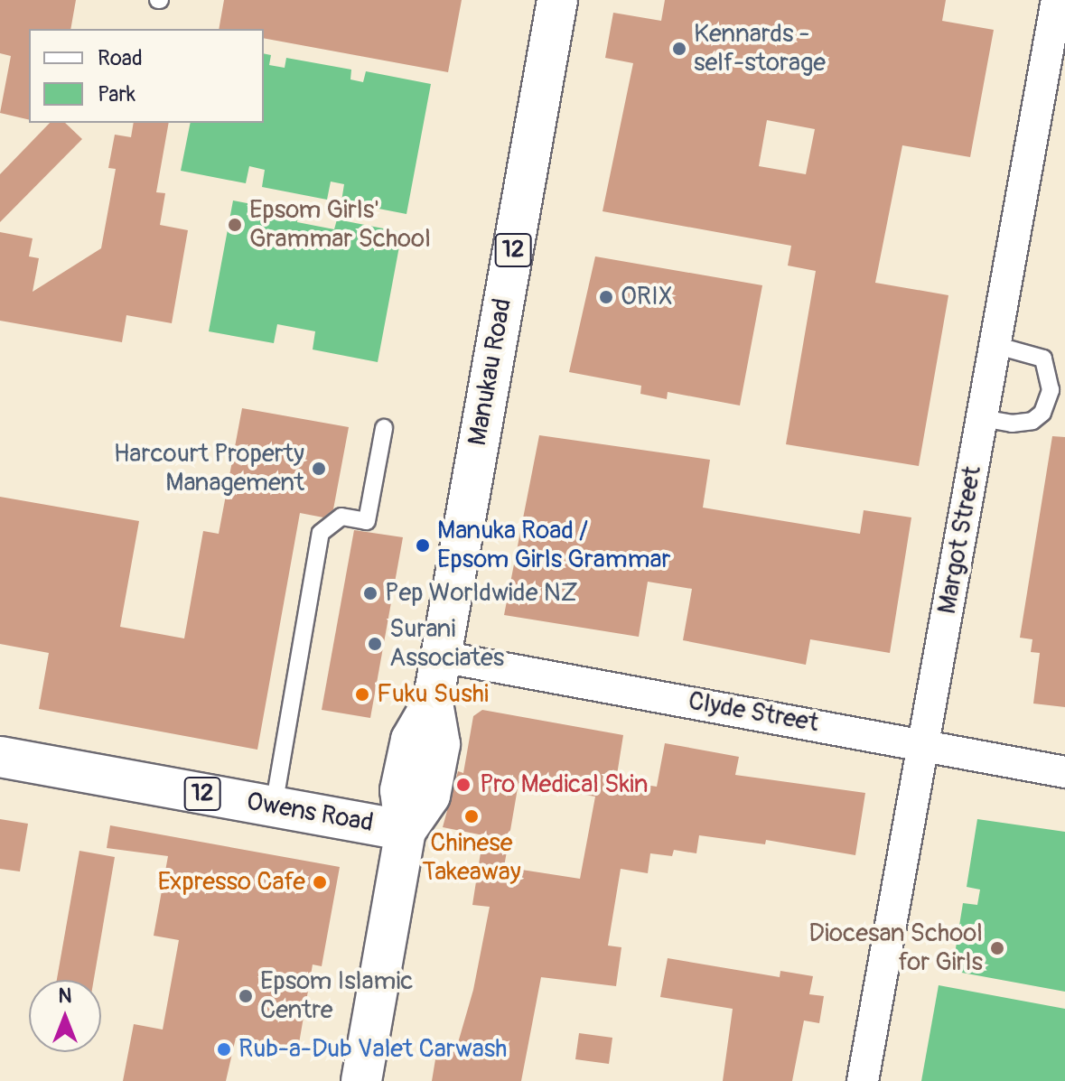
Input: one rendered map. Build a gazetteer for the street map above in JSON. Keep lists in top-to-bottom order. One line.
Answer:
{"streets":{"main road":["12","Manukau Road","Owens Road"],"street":["Margot Street","Clyde Street"]},"crossings":[["Manukau Road","Clyde Street"],["Manukau Road","Owens Road"],["Margot Street","Clyde Street"]],"places":["Kennards - self-storage","Epsom Girls' Grammar School","ORIX","Harcourt Property Management","Manuka Road / Epsom Girls Grammar","Pep Worldwide NZ","Surani Associates","Fuku Sushi","Pro Medical Skin","Chinese Takeaway","Expresso Cafe","Diocesan School for Girls","Epsom Islamic Centre","Rub-a-Dub Valet Carwash"],"legend":["Road","Park"],"north":"top"}
